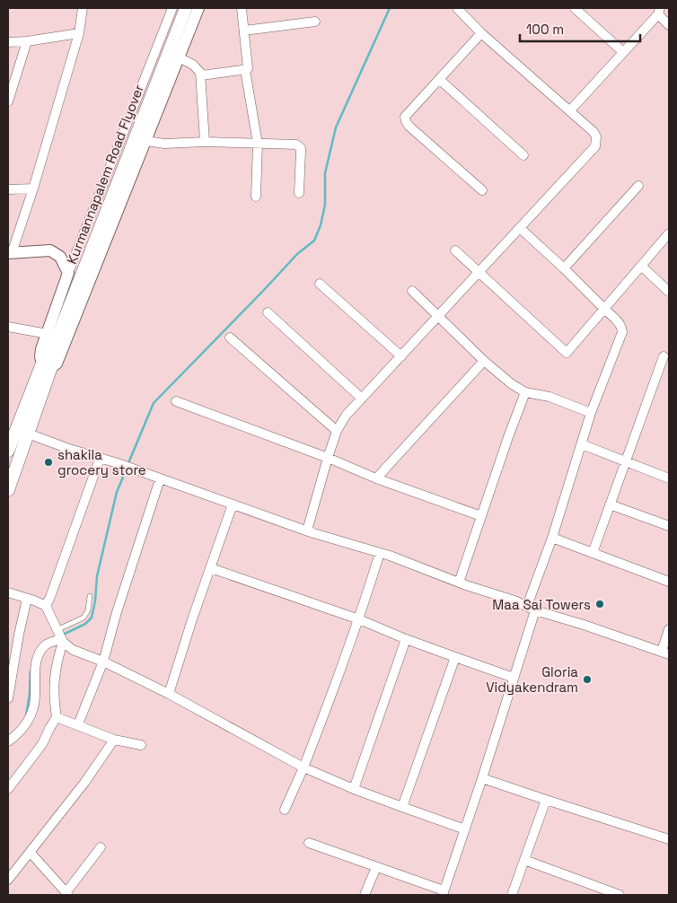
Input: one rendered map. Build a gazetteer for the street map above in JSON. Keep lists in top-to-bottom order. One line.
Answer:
{"streets":{"main road":["Kurmannapalem Road Flyover"]},"places":["shakila grocery store","Maa Sai Towers","Gloria Vidyakendram"],"scale_bar":"100 m"}
